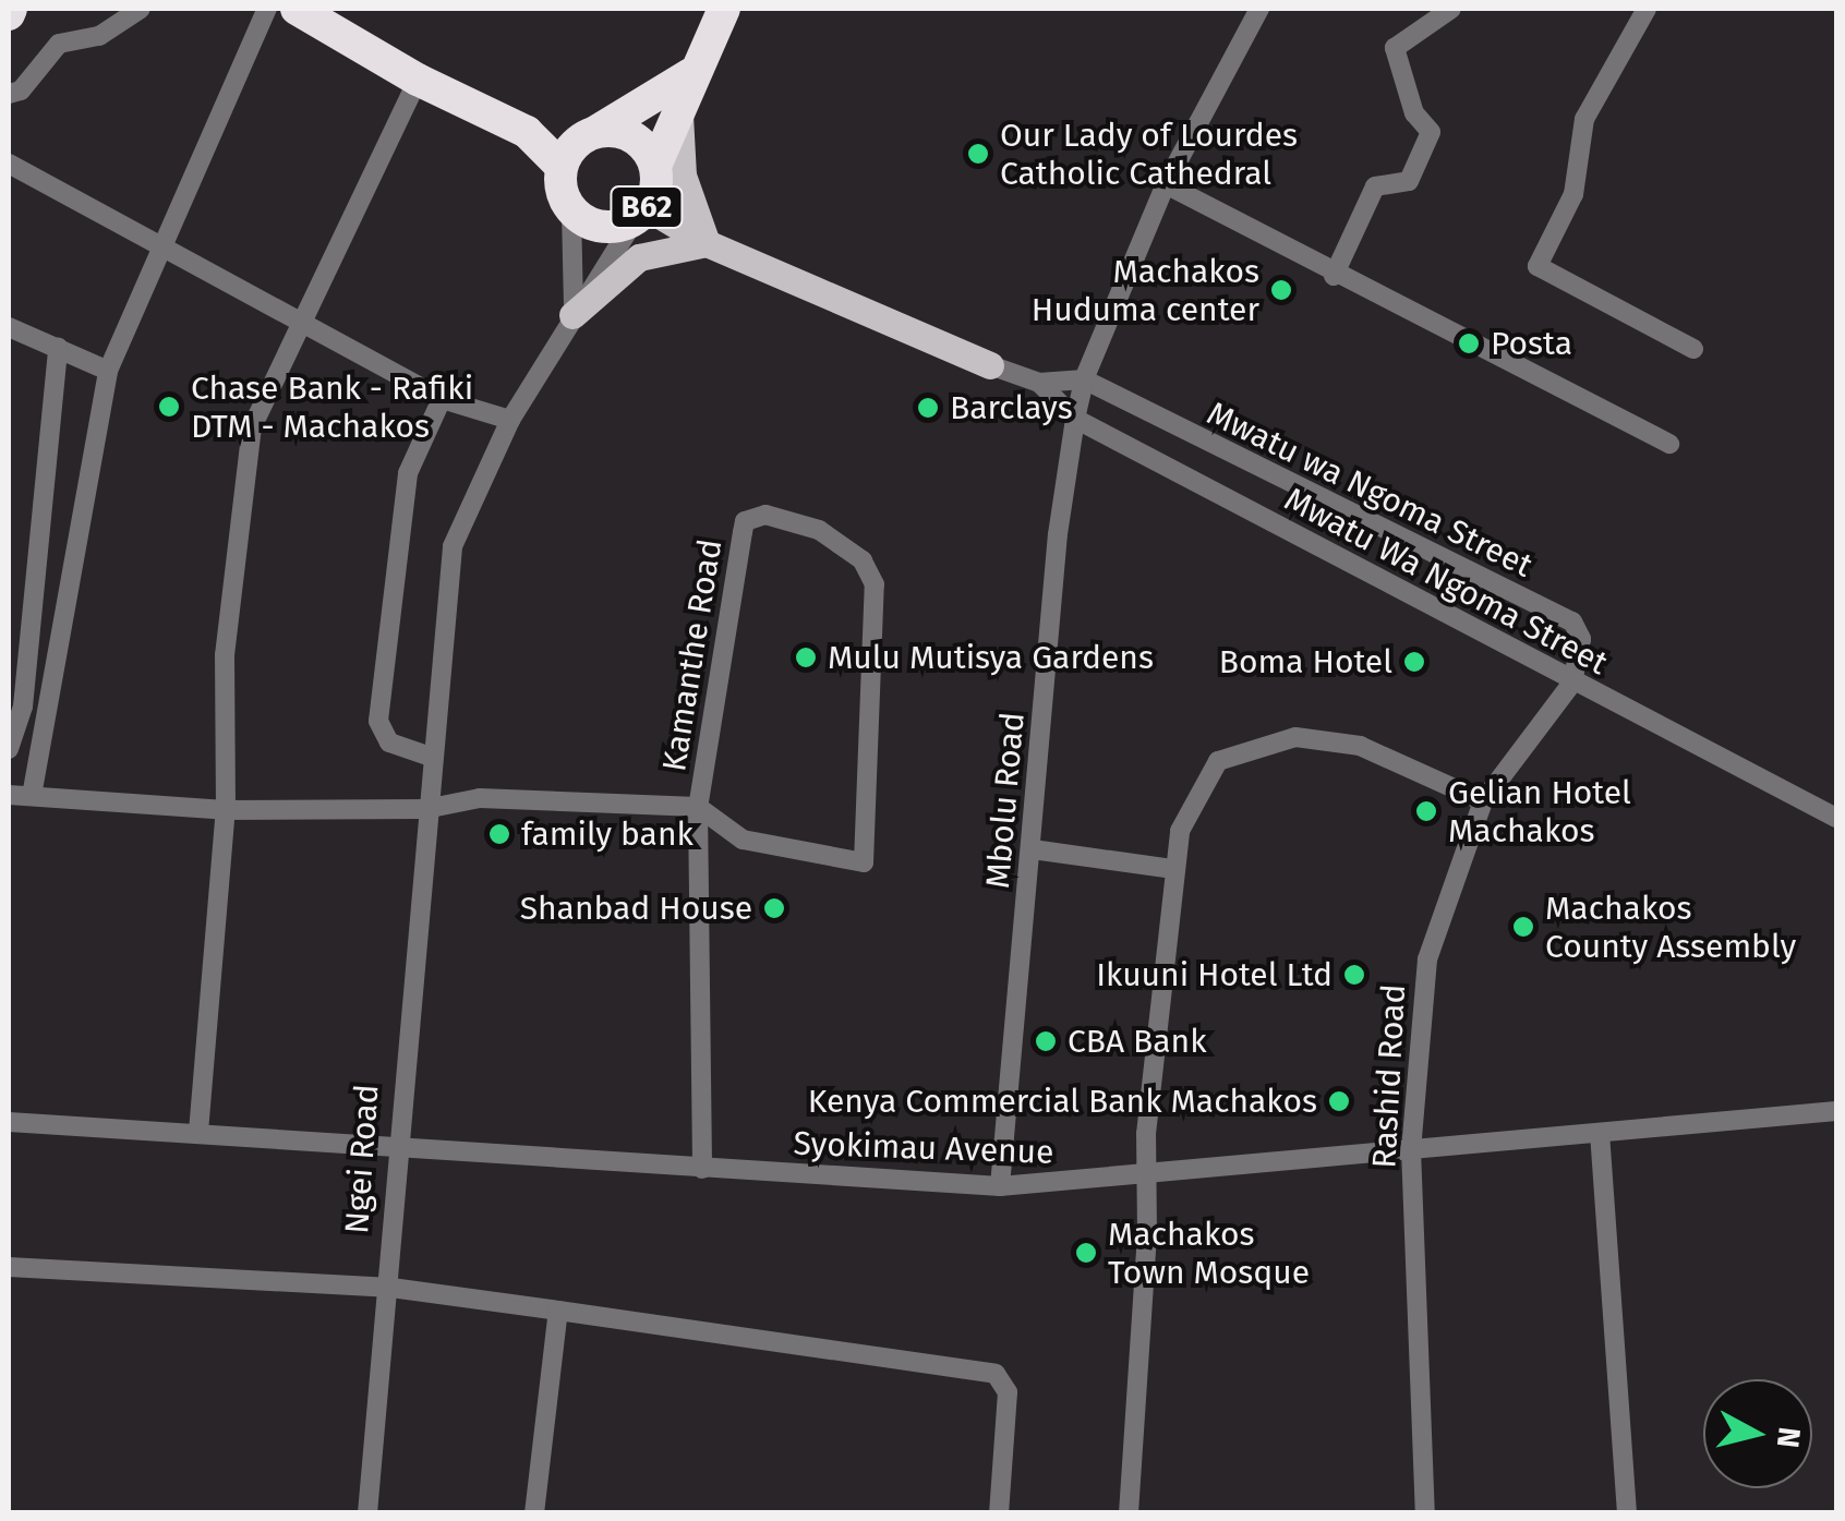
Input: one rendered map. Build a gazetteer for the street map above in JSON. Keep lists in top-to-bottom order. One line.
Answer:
{"streets":{"highway":["B62"],"street":["Mwatu wa Ngoma Street","Mwatu Wa Ngoma Street","Kamanthe Road","Mbolu Road","Rashid Road","Syokimau Avenue","Ngei Road"]},"crossings":[["B62","Ngei Road"],["Mwatu wa Ngoma Street","Mwatu Wa Ngoma Street"],["Mwatu wa Ngoma Street","Mbolu Road"],["Mwatu wa Ngoma Street","Rashid Road"],["Mwatu Wa Ngoma Street","Mbolu Road"],["Mwatu Wa Ngoma Street","Rashid Road"],["Kamanthe Road","Syokimau Avenue"],["Mbolu Road","Syokimau Avenue"],["Rashid Road","Syokimau Avenue"],["Syokimau Avenue","Ngei Road"]],"places":["Our Lady of Lourdes Catholic Cathedral","Machakos Huduma center","Posta","Chase Bank - Rafiki DTM - Machakos","Barclays","Mulu Mutisya Gardens","Boma Hotel","Gelian Hotel Machakos","family bank","Shanbad House","Machakos County Assembly","Ikuuni Hotel Ltd","CBA Bank","Kenya Commercial Bank Machakos","Machakos Town Mosque"],"north":"right"}
